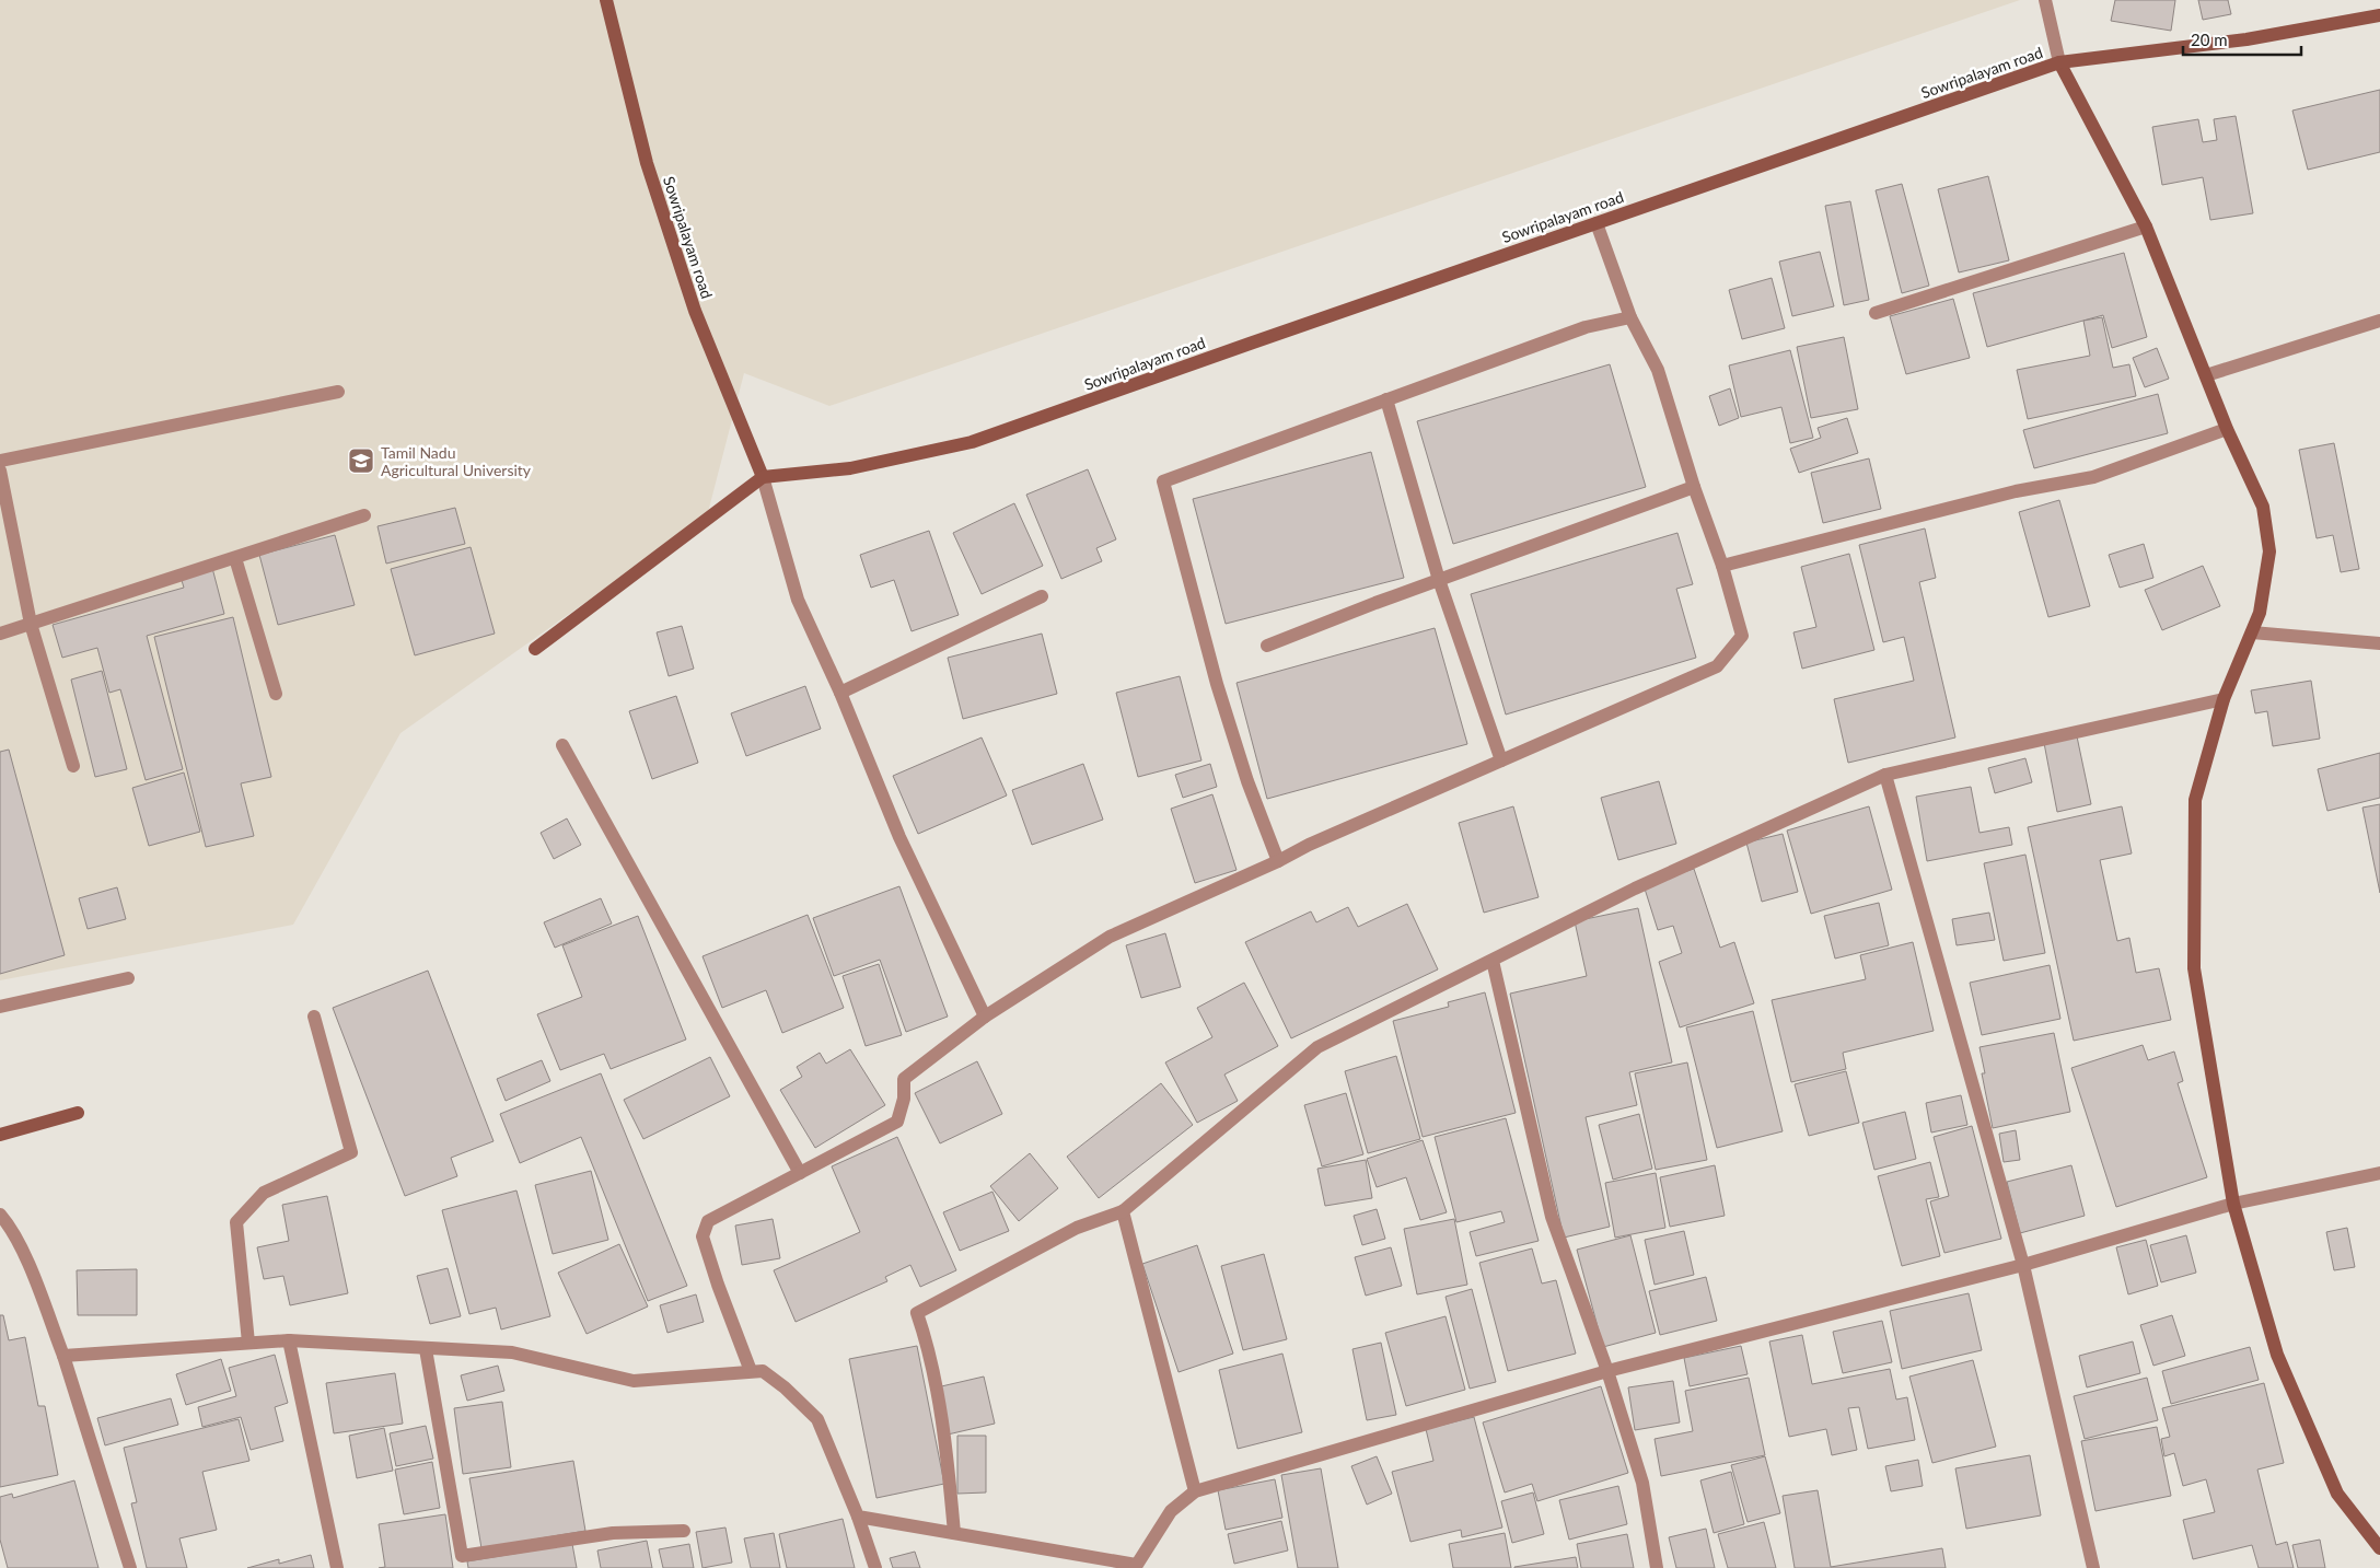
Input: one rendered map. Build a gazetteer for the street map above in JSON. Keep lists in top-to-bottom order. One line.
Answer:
{"streets":{"street":["Sowripalayam road"]},"places":{"school or university":["Tamil Nadu Agricultural University"]},"scale_bar":"20 m"}
